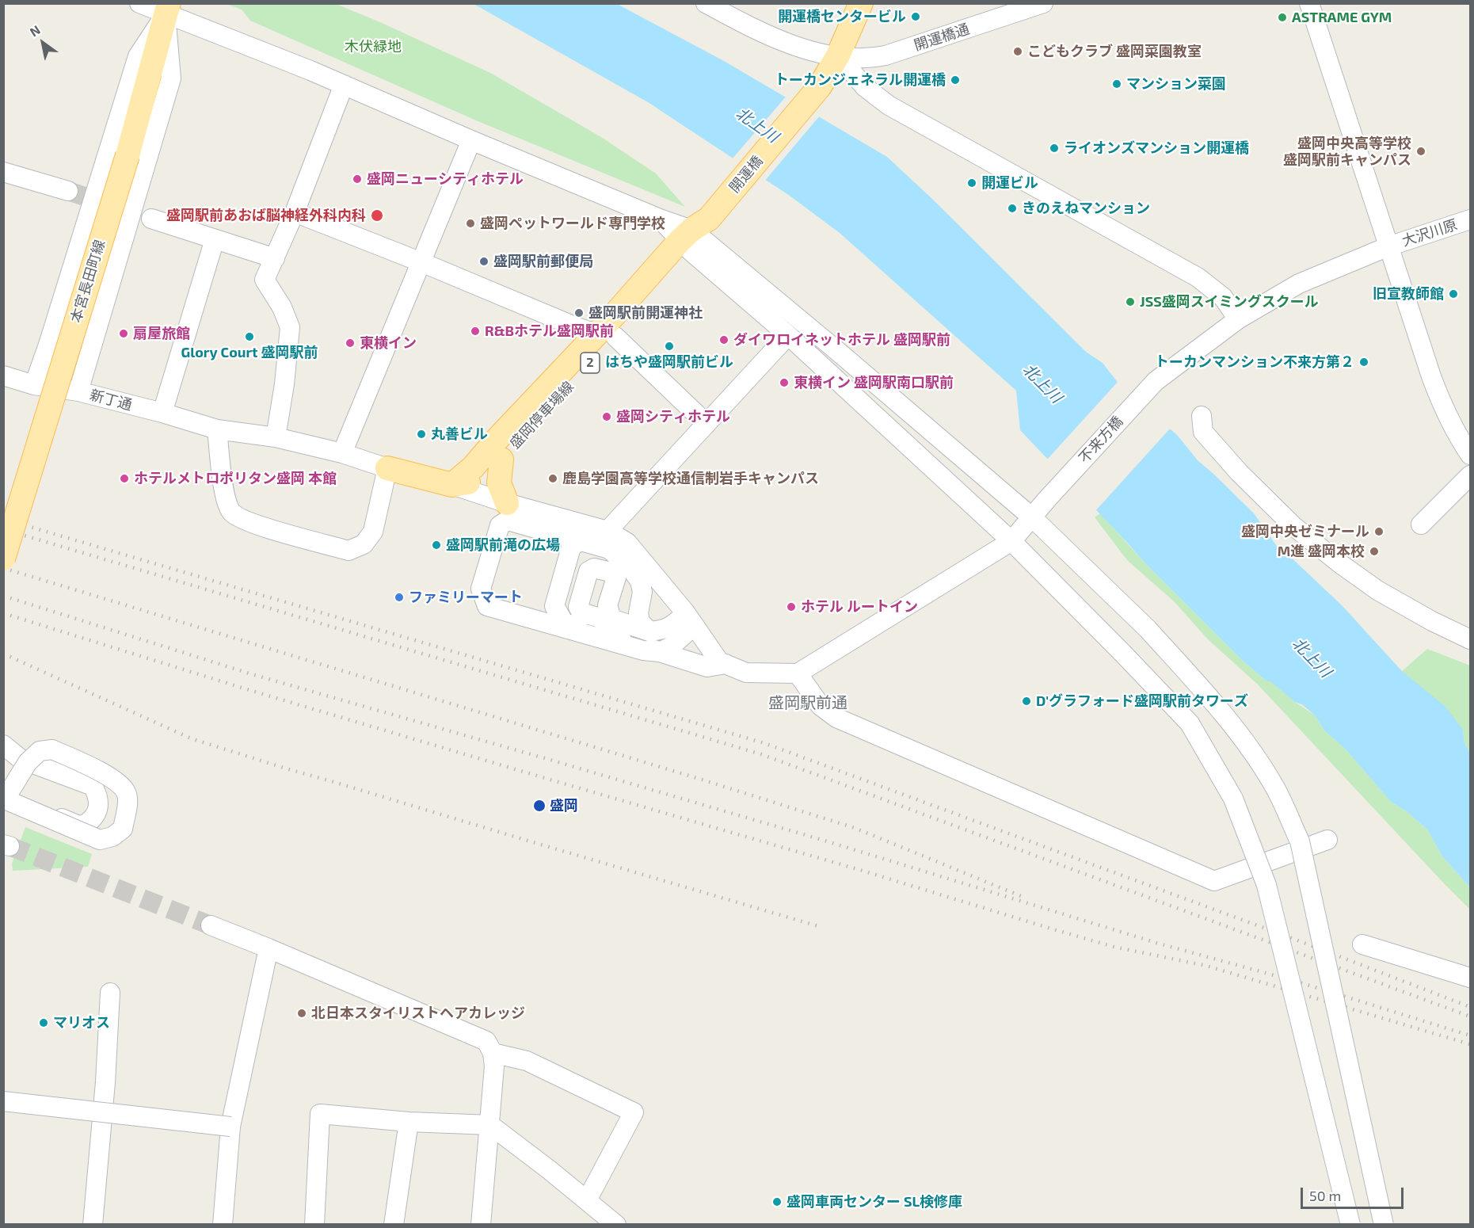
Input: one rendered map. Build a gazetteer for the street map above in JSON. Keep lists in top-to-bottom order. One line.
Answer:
{"streets":{"main road":["開運橋","本宮長田町線","2","盛岡停車場線"],"street":["開運橋通","大沢川原","新丁通","不来方橋"]},"crossings":[["開運橋通","開運橋"],["開運橋通","2"],["開運橋","2"],["開運橋","盛岡停車場線"],["大沢川原","不来方橋"]],"districts":["盛岡駅前通"],"water":["北上川"],"parks":["木伏緑地"],"places":["開運橋センタービル","ASTRAME GYM","こどもクラブ 盛岡菜園教室","トーカンジェネラル開運橋","マンション菜園","ライオンズマンション開運橋","盛岡中央高等学校 盛岡駅前キャンパス","盛岡ニューシティホテル","開運ビル","きのえねマンション","盛岡駅前あおば脳神経外科内科","盛岡ペットワールド専門学校","盛岡駅前郵便局","旧宣教師館","JSS盛岡スイミングスクール","盛岡駅前開運神社","R&Bホテル盛岡駅前","扇屋旅館","Glory Court 盛岡駅前","ダイワロイネットホテル 盛岡駅前","東横イン","はちや盛岡駅前ビル","トーカンマンション不来方第２","東横イン 盛岡駅南口駅前","盛岡シティホテル","丸善ビル","ホテルメトロポリタン盛岡 本館","鹿島学園高等学校通信制岩手キャンパス","盛岡中央ゼミナール","盛岡駅前滝の広場","M進 盛岡本校","ファミリーマート","ホテル ルートイン","D'グラフォード盛岡駅前タワーズ","盛岡","北日本スタイリストヘアカレッジ","マリオス","盛岡車両センター SL検修庫"],"scale_bar":"50 m","north":"top left"}
